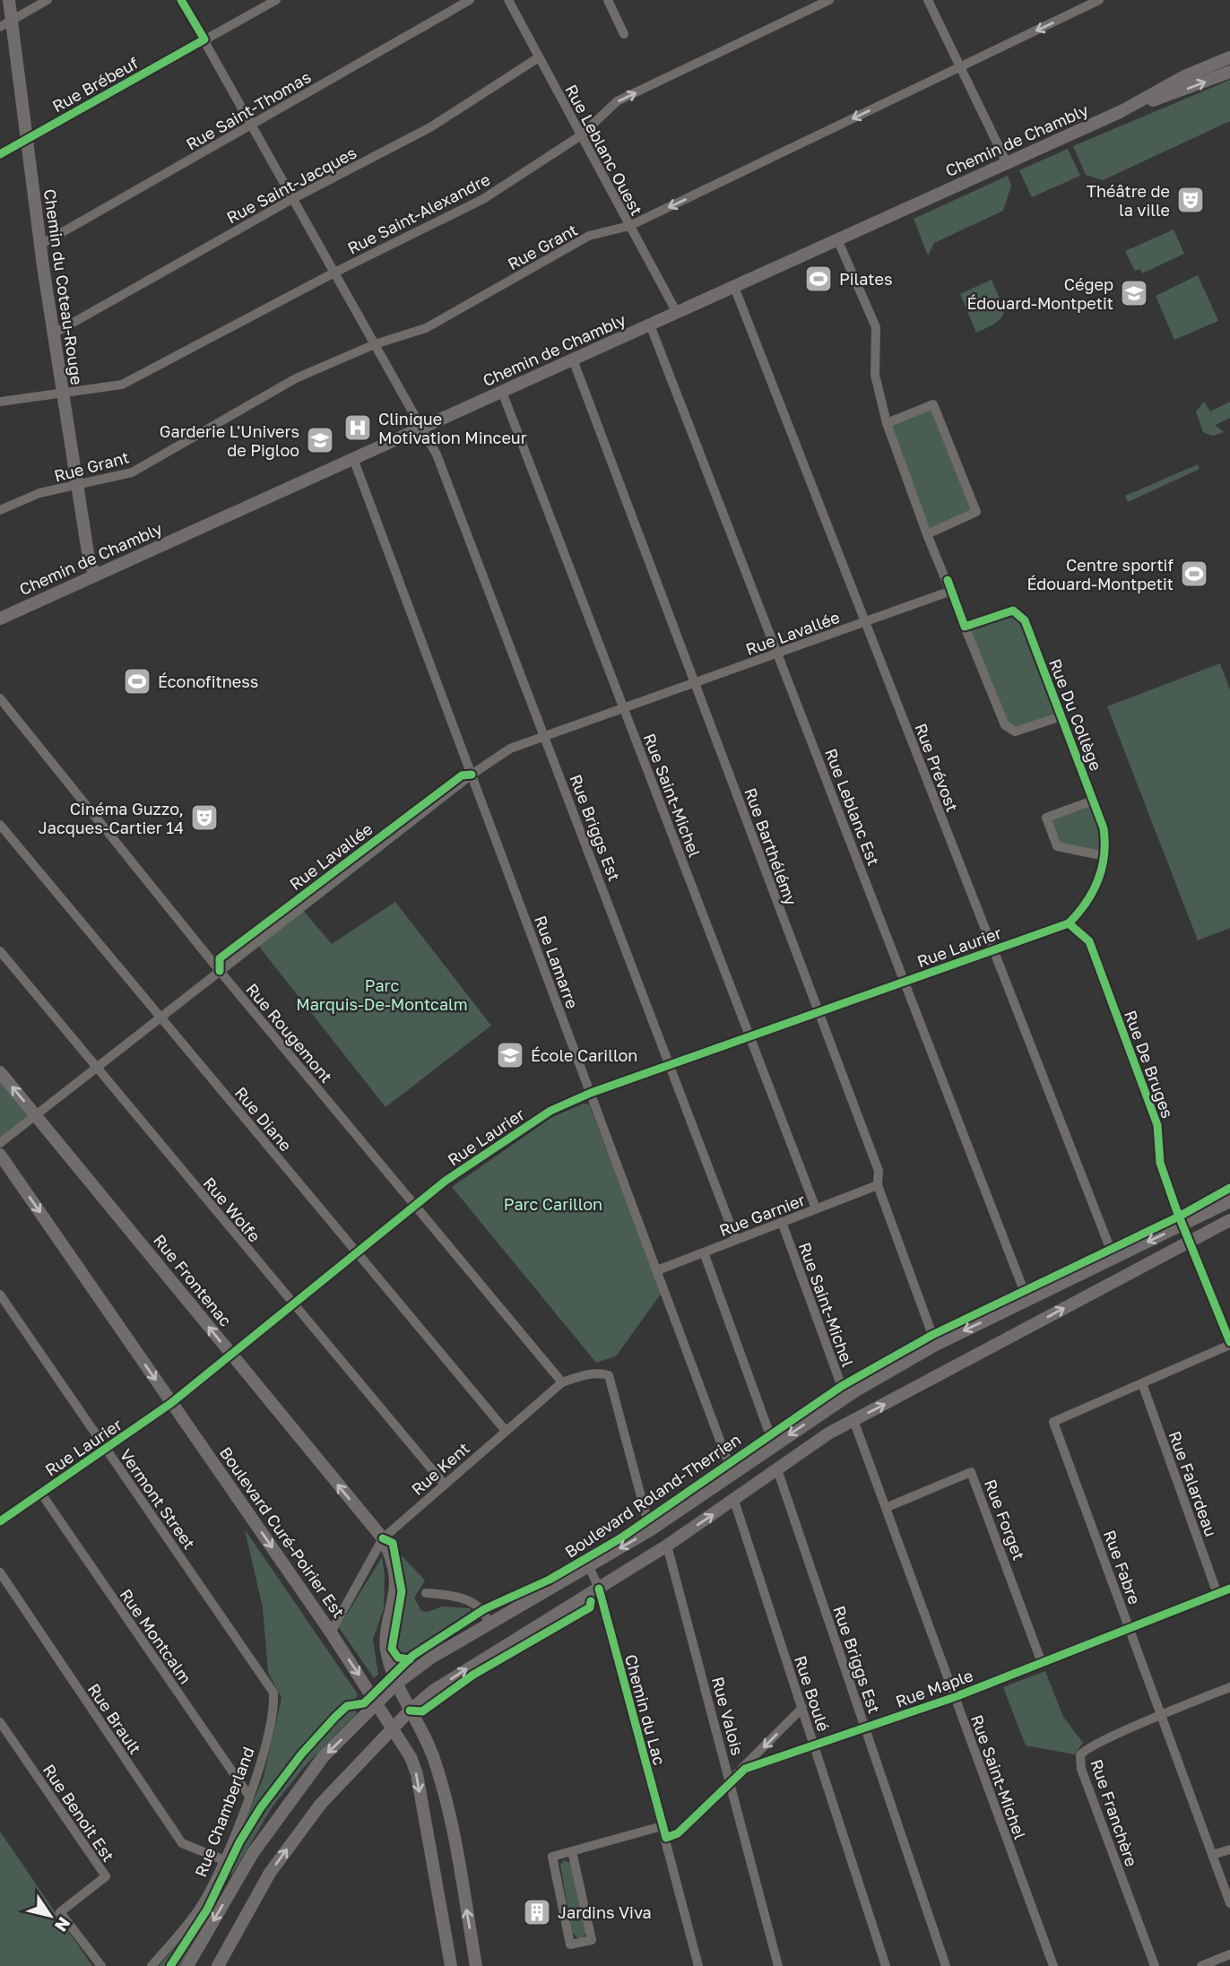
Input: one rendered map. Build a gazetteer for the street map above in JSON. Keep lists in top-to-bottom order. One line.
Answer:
{"streets":{"main road":["Chemin de Chambly","Chemin du Coteau-Rouge","Rue Frontenac","Boulevard Roland-Therrien","Boulevard Curé-Poirier Est"],"street":["Rue Brébeuf","Rue Saint-Thomas","Rue Leblanc Ouest","Rue Saint-Jacques","Rue Saint-Alexandre","Rue Grant","Rue Lavallée","Rue Du Collège","Rue Prévost","Rue Saint-Michel","Rue Leblanc Est","Rue Briggs Est","Rue Barthélémy","Rue Laurier","Rue Lamarre","Rue Rougemont","Rue De Bruges","Rue Diane","Rue Wolfe","Rue Garnier","Rue Kent","Rue Falardeau","Vermont Street","Rue Forget","Rue Fabre","Rue Montcalm","Rue Maple","Rue Boulé","Chemin du Lac","Rue Valois","Rue Brault","Rue Chamberland","Rue Benoit Est","Rue Franchère"]},"crossings":[["Rue Brébeuf","Chemin du Coteau-Rouge"],["Rue Brébeuf","Rue Briggs Est"],["Rue Saint-Thomas","Chemin du Coteau-Rouge"],["Rue Saint-Thomas","Rue Briggs Est"],["Chemin de Chambly","Rue Leblanc Ouest"],["Chemin de Chambly","Chemin du Coteau-Rouge"],["Chemin de Chambly","Rue Du Collège"],["Chemin de Chambly","Rue Prévost"],["Chemin de Chambly","Rue Saint-Michel"],["Chemin de Chambly","Rue Leblanc Est"],["Chemin de Chambly","Rue Briggs Est"],["Chemin de Chambly","Rue Barthélémy"],["Chemin de Chambly","Rue Lamarre"],["Rue Leblanc Ouest","Rue Saint-Jacques"],["Rue Leblanc Ouest","Rue Saint-Alexandre"],["Rue Leblanc Ouest","Rue Grant"],["Rue Saint-Jacques","Chemin du Coteau-Rouge"],["Rue Saint-Jacques","Rue Briggs Est"],["Rue Saint-Alexandre","Chemin du Coteau-Rouge"],["Rue Saint-Alexandre","Rue Briggs Est"],["Rue Grant","Chemin du Coteau-Rouge"],["Rue Grant","Rue Briggs Est"],["Rue Lavallée","Rue Du Collège"],["Rue Lavallée","Rue Prévost"],["Rue Lavallée","Rue Saint-Michel"],["Rue Lavallée","Rue Leblanc Est"],["Rue Lavallée","Rue Briggs Est"],["Rue Lavallée","Rue Barthélémy"],["Rue Lavallée","Rue Lamarre"],["Rue Lavallée","Rue Rougemont"],["Rue Lavallée","Rue Diane"],["Rue Lavallée","Rue Wolfe"],["Rue Lavallée","Rue Frontenac"],["Rue Du Collège","Rue Laurier"],["Rue Du Collège","Rue De Bruges"],["Rue Prévost","Rue Laurier"],["Rue Prévost","Boulevard Roland-Therrien"],["Rue Saint-Michel","Rue Laurier"],["Rue Saint-Michel","Rue Garnier"],["Rue Saint-Michel","Boulevard Roland-Therrien"],["Rue Saint-Michel","Rue Forget"],["Rue Saint-Michel","Rue Maple"],["Rue Leblanc Est","Rue Laurier"],["Rue Leblanc Est","Boulevard Roland-Therrien"],["Rue Briggs Est","Rue Laurier"],["Rue Briggs Est","Rue Garnier"],["Rue Briggs Est","Rue Maple"],["Rue Barthélémy","Rue Laurier"],["Rue Barthélémy","Rue Garnier"],["Rue Barthélémy","Boulevard Roland-Therrien"],["Rue Laurier","Rue Lamarre"],["Rue Laurier","Rue Rougemont"],["Rue Laurier","Rue De Bruges"],["Rue Laurier","Rue Diane"],["Rue Laurier","Rue Wolfe"],["Rue Laurier","Rue Frontenac"],["Rue Laurier","Vermont Street"],["Rue Laurier","Boulevard Curé-Poirier Est"],["Rue Laurier","Rue Montcalm"],["Rue Lamarre","Rue Garnier"],["Rue Lamarre","Boulevard Roland-Therrien"],["Rue Rougemont","Rue Kent"],["Rue De Bruges","Boulevard Roland-Therrien"],["Rue De Bruges","Rue Fabre"],["Rue Diane","Rue Kent"],["Rue Wolfe","Rue Kent"],["Rue Frontenac","Rue Kent"],["Rue Frontenac","Boulevard Roland-Therrien"],["Rue Kent","Boulevard Roland-Therrien"],["Rue Kent","Boulevard Curé-Poirier Est"],["Rue Falardeau","Rue Fabre"],["Rue Falardeau","Rue Maple"],["Boulevard Roland-Therrien","Boulevard Curé-Poirier Est"],["Boulevard Roland-Therrien","Chemin du Lac"],["Vermont Street","Rue Chamberland"],["Rue Forget","Rue Maple"],["Rue Fabre","Rue Maple"],["Rue Fabre","Rue Franchère"],["Rue Montcalm","Rue Chamberland"],["Rue Maple","Rue Boulé"],["Rue Maple","Chemin du Lac"],["Rue Maple","Rue Valois"],["Rue Brault","Rue Chamberland"]],"one_way":["Rue Grant","Rue Frontenac","Boulevard Curé-Poirier Est"],"parks":["Parc Marquis-De-Montcalm","Parc Carillon"],"places":{"theatre":["Théâtre de la ville","Cinéma Guzzo, Jacques-Cartier 14"],"sports":["Pilates","Centre sportif Édouard-Montpetit","Éconofitness"],"school or university":["Cégep Édouard-Montpetit","Garderie L'Univers de Pigloo","École Carillon"],"hospital":["Clinique Motivation Minceur"],"building":["Jardins Viva"]},"north":"bottom right"}
